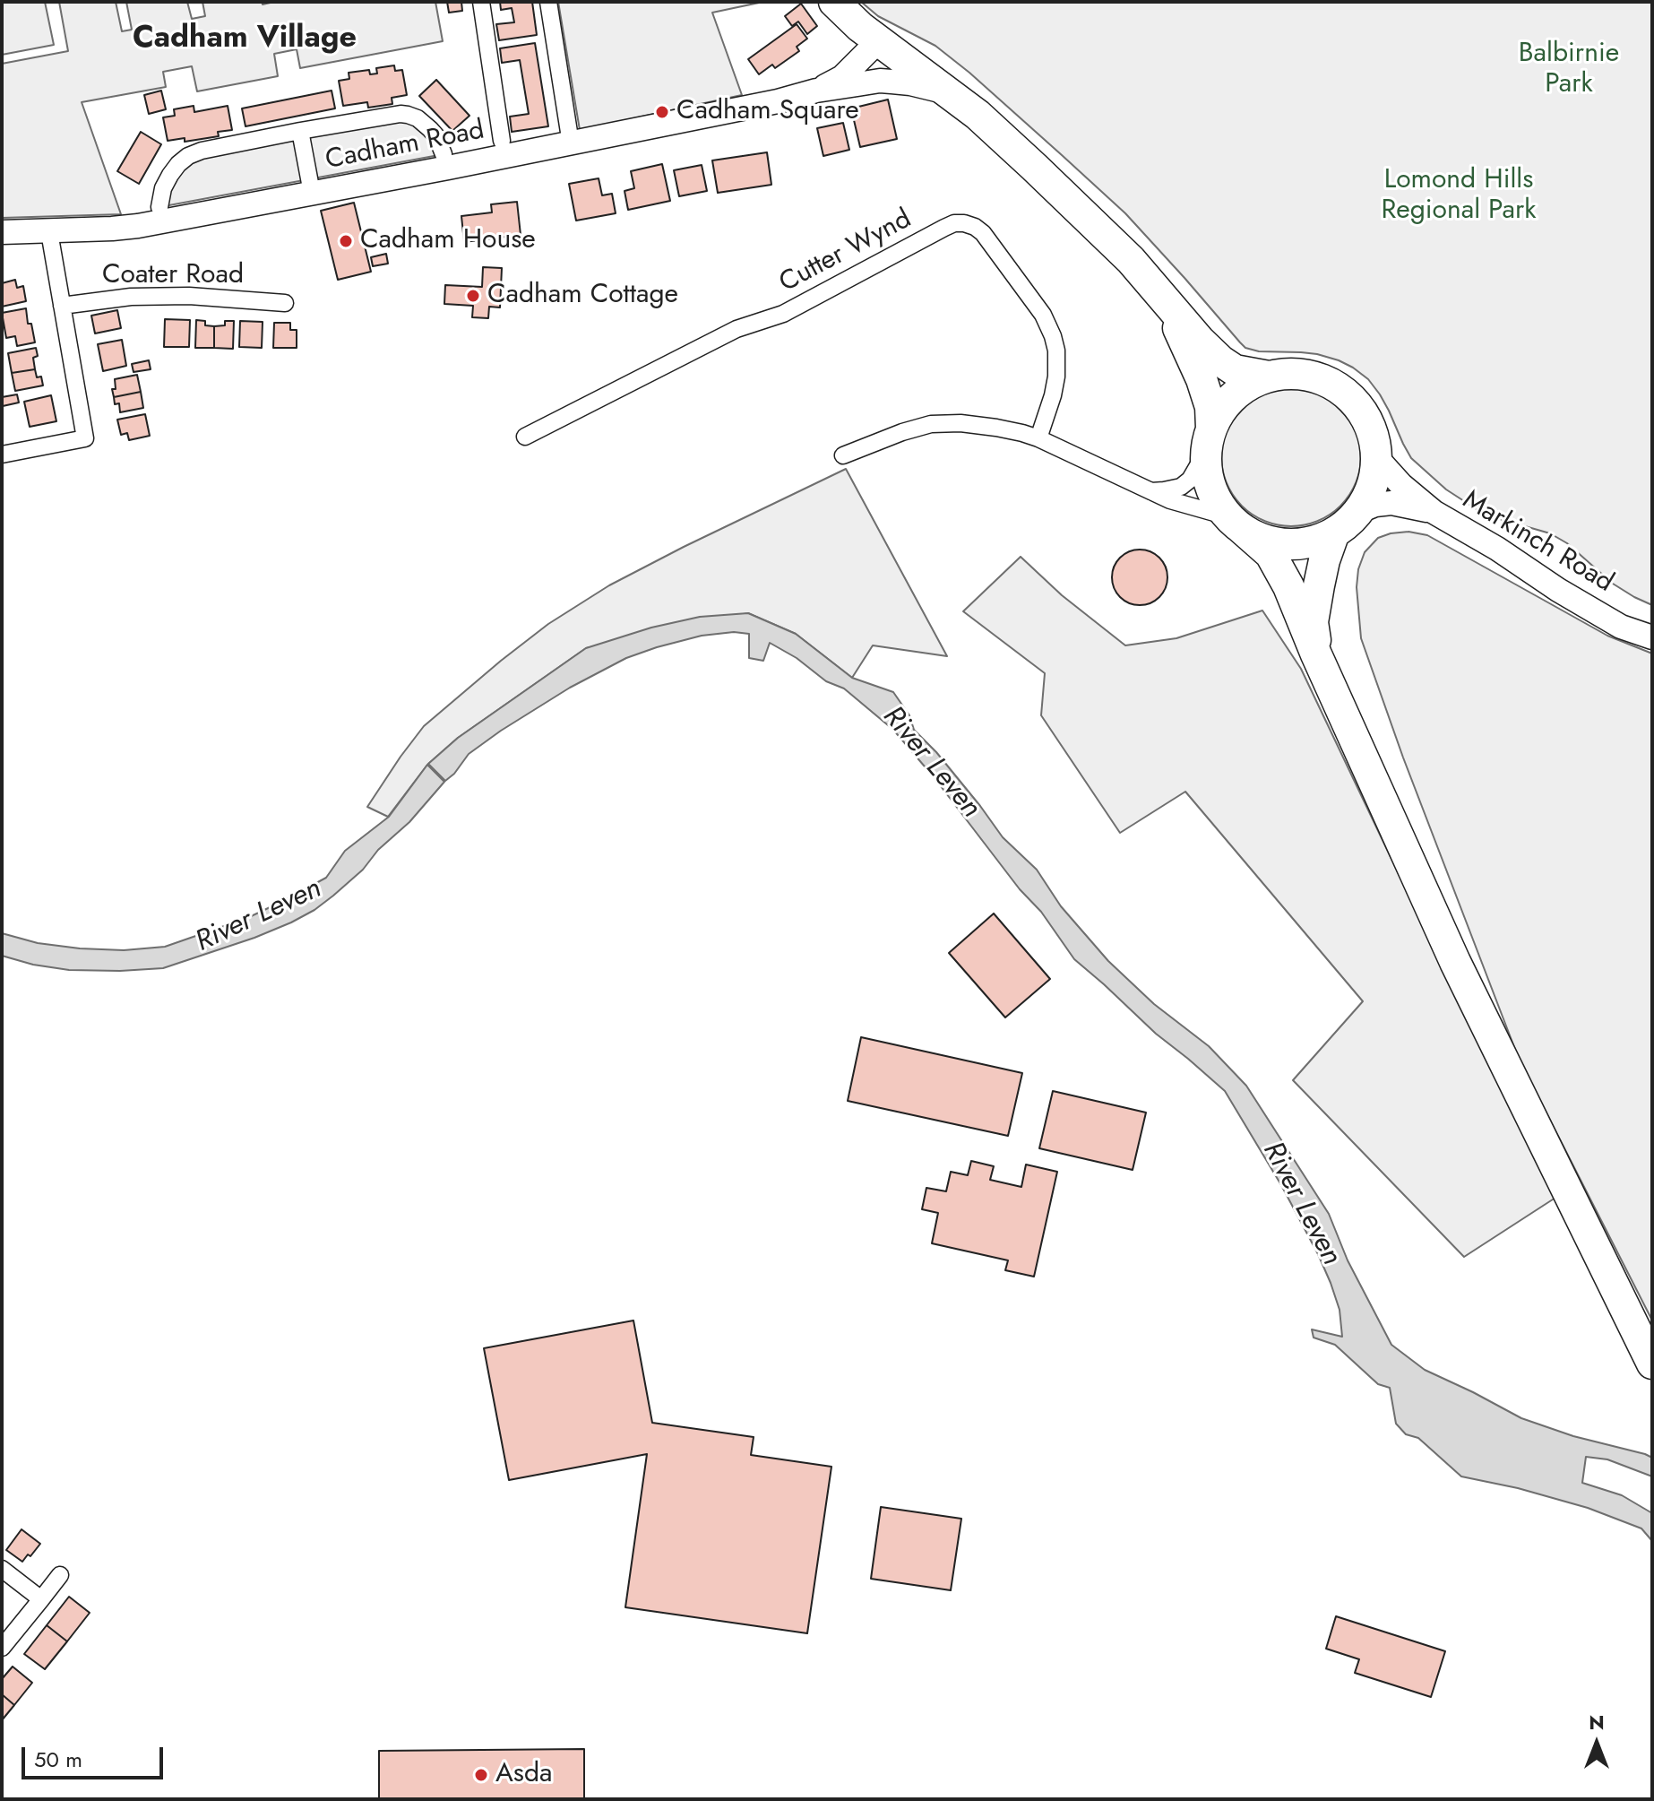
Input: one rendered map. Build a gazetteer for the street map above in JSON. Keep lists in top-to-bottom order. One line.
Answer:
{"streets":{"street":["Cadham Road","Cutter Wynd","Coater Road","Markinch Road"]},"districts":["Cadham Village"],"water":["River Leven"],"parks":["Balbirnie Park","Lomond Hills Regional Park"],"places":["Cadham Square","Cadham House","Cadham Cottage","Asda"],"scale_bar":"50 m","north":"top"}
